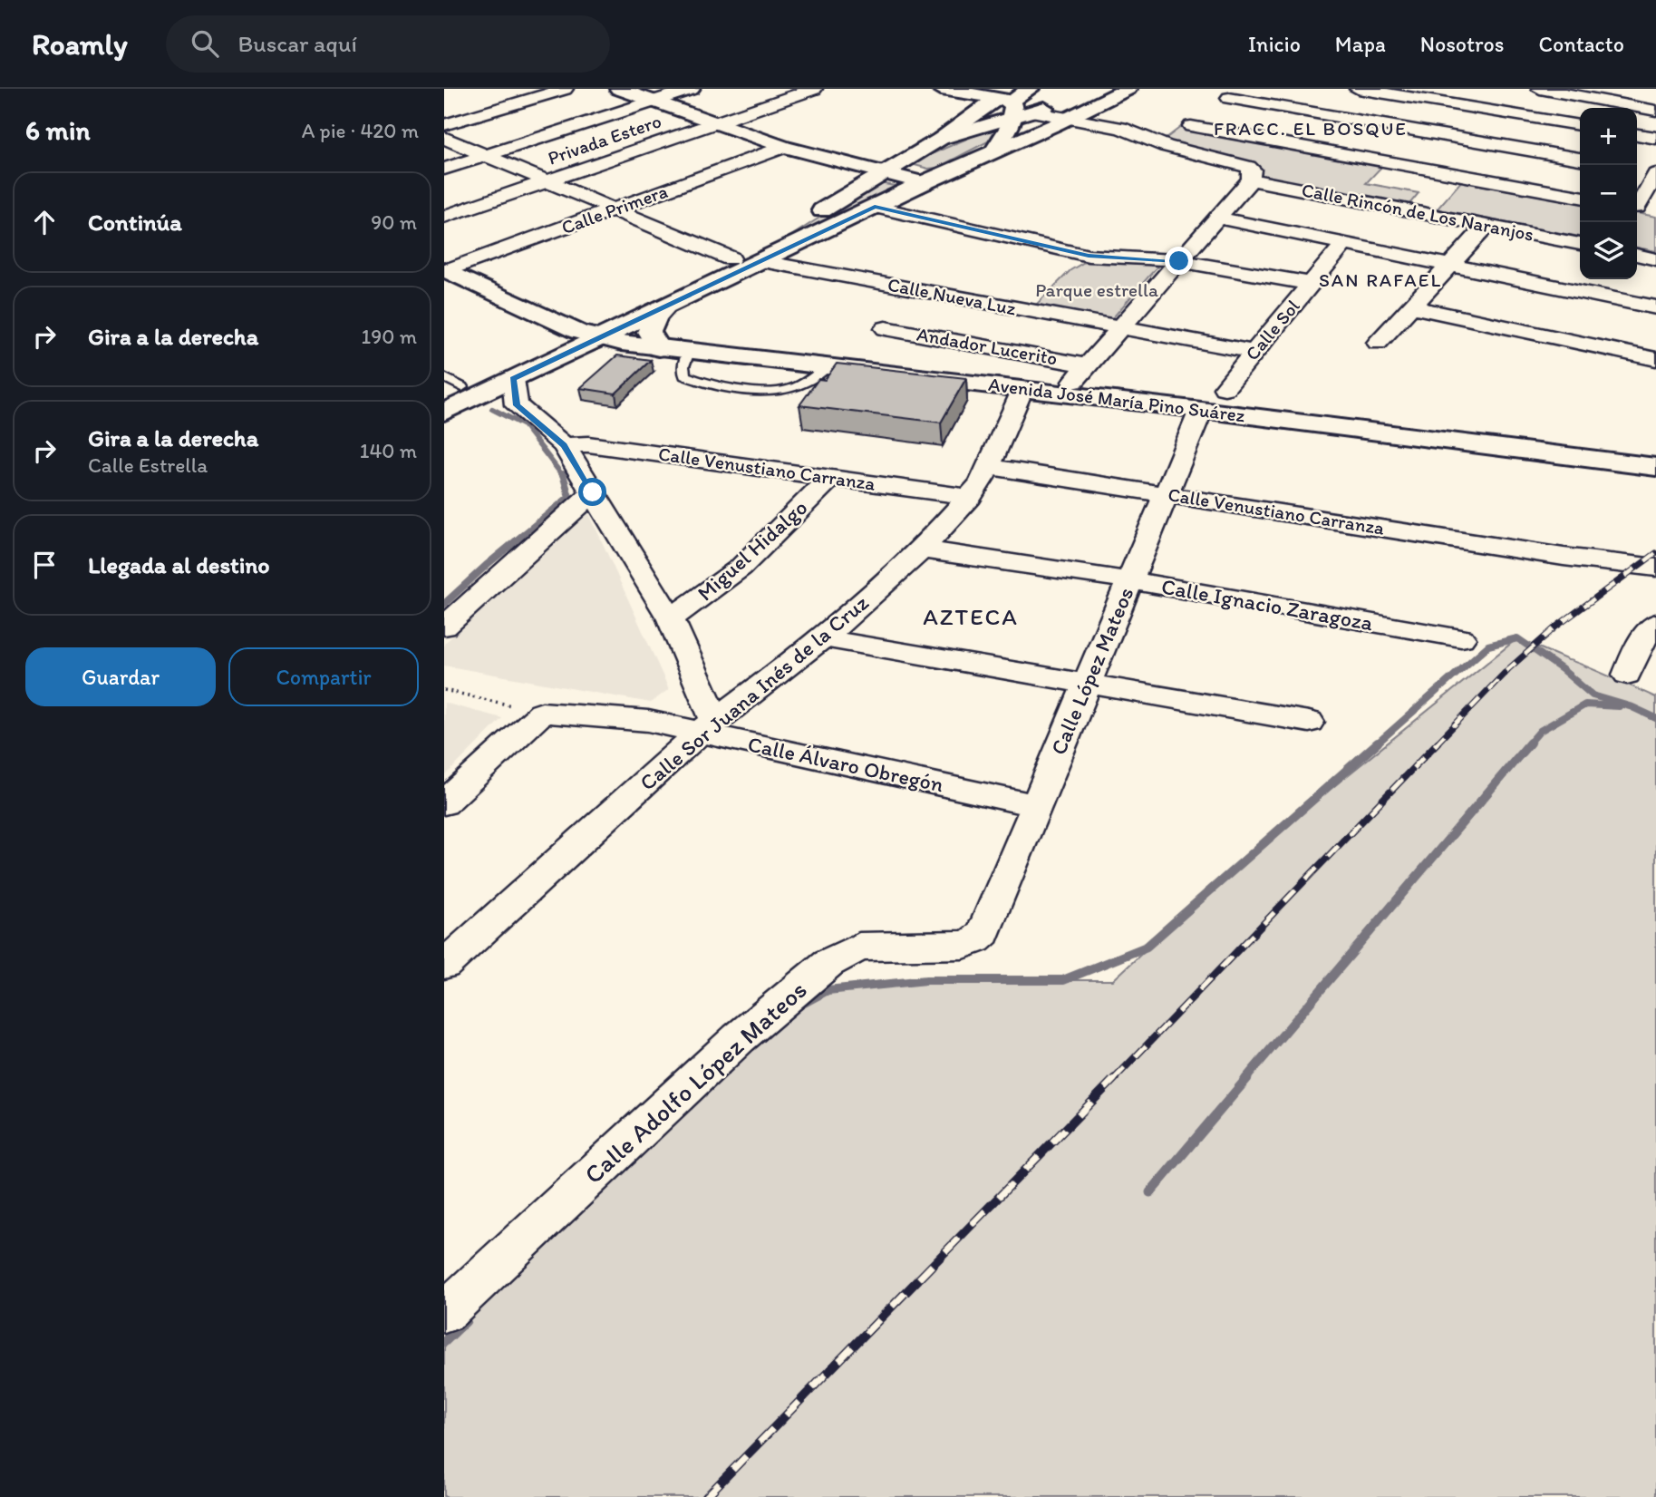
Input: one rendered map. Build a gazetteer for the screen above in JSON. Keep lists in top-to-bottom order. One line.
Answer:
{"streets":{"main road":["Avenida José María Pino Suárez"],"street":["Privada Estero","Calle Primera","Calle Rincón de Los Naranjos","Calle Nueva Luz","Calle Sol","Andador Lucerito","Calle Venustiano Carranza","Miguel Hidalgo","Calle Ignacio Zaragoza","Calle López Mateos","Calle Sor Juana Inés de la Cruz","Calle Álvaro Obregón","Calle Adolfo López Mateos"]},"crossings":[["Calle Primera","Avenida José María Pino Suárez"],["Calle Nueva Luz","Calle Sol"],["Avenida José María Pino Suárez","Calle López Mateos"],["Avenida José María Pino Suárez","Calle Sor Juana Inés de la Cruz"],["Calle Venustiano Carranza","Miguel Hidalgo"],["Calle Venustiano Carranza","Calle López Mateos"],["Calle Venustiano Carranza","Calle Sor Juana Inés de la Cruz"],["Calle Ignacio Zaragoza","Calle López Mateos"],["Calle Ignacio Zaragoza","Calle Sor Juana Inés de la Cruz"],["Calle López Mateos","Calle Álvaro Obregón"],["Calle López Mateos","Calle Adolfo López Mateos"],["Calle Sor Juana Inés de la Cruz","Calle Álvaro Obregón"]],"districts":["FRACC. EL BOSQUE","SAN RAFAEL","AZTECA"],"parks":["Parque estrella"],"page":{"header":"Roamly","search":"Buscar aquí","nav":["Inicio","Mapa","Nosotros","Contacto"],"heading":["6 min","A pie · 420 m"],"map_buttons":["+","−"],"list":[["Continúa","90 m"],["Gira a la derecha","190 m"],["Gira a la derecha","Calle Estrella","140 m"],"Llegada al destino"],"buttons":["Guardar","Compartir"]}}
